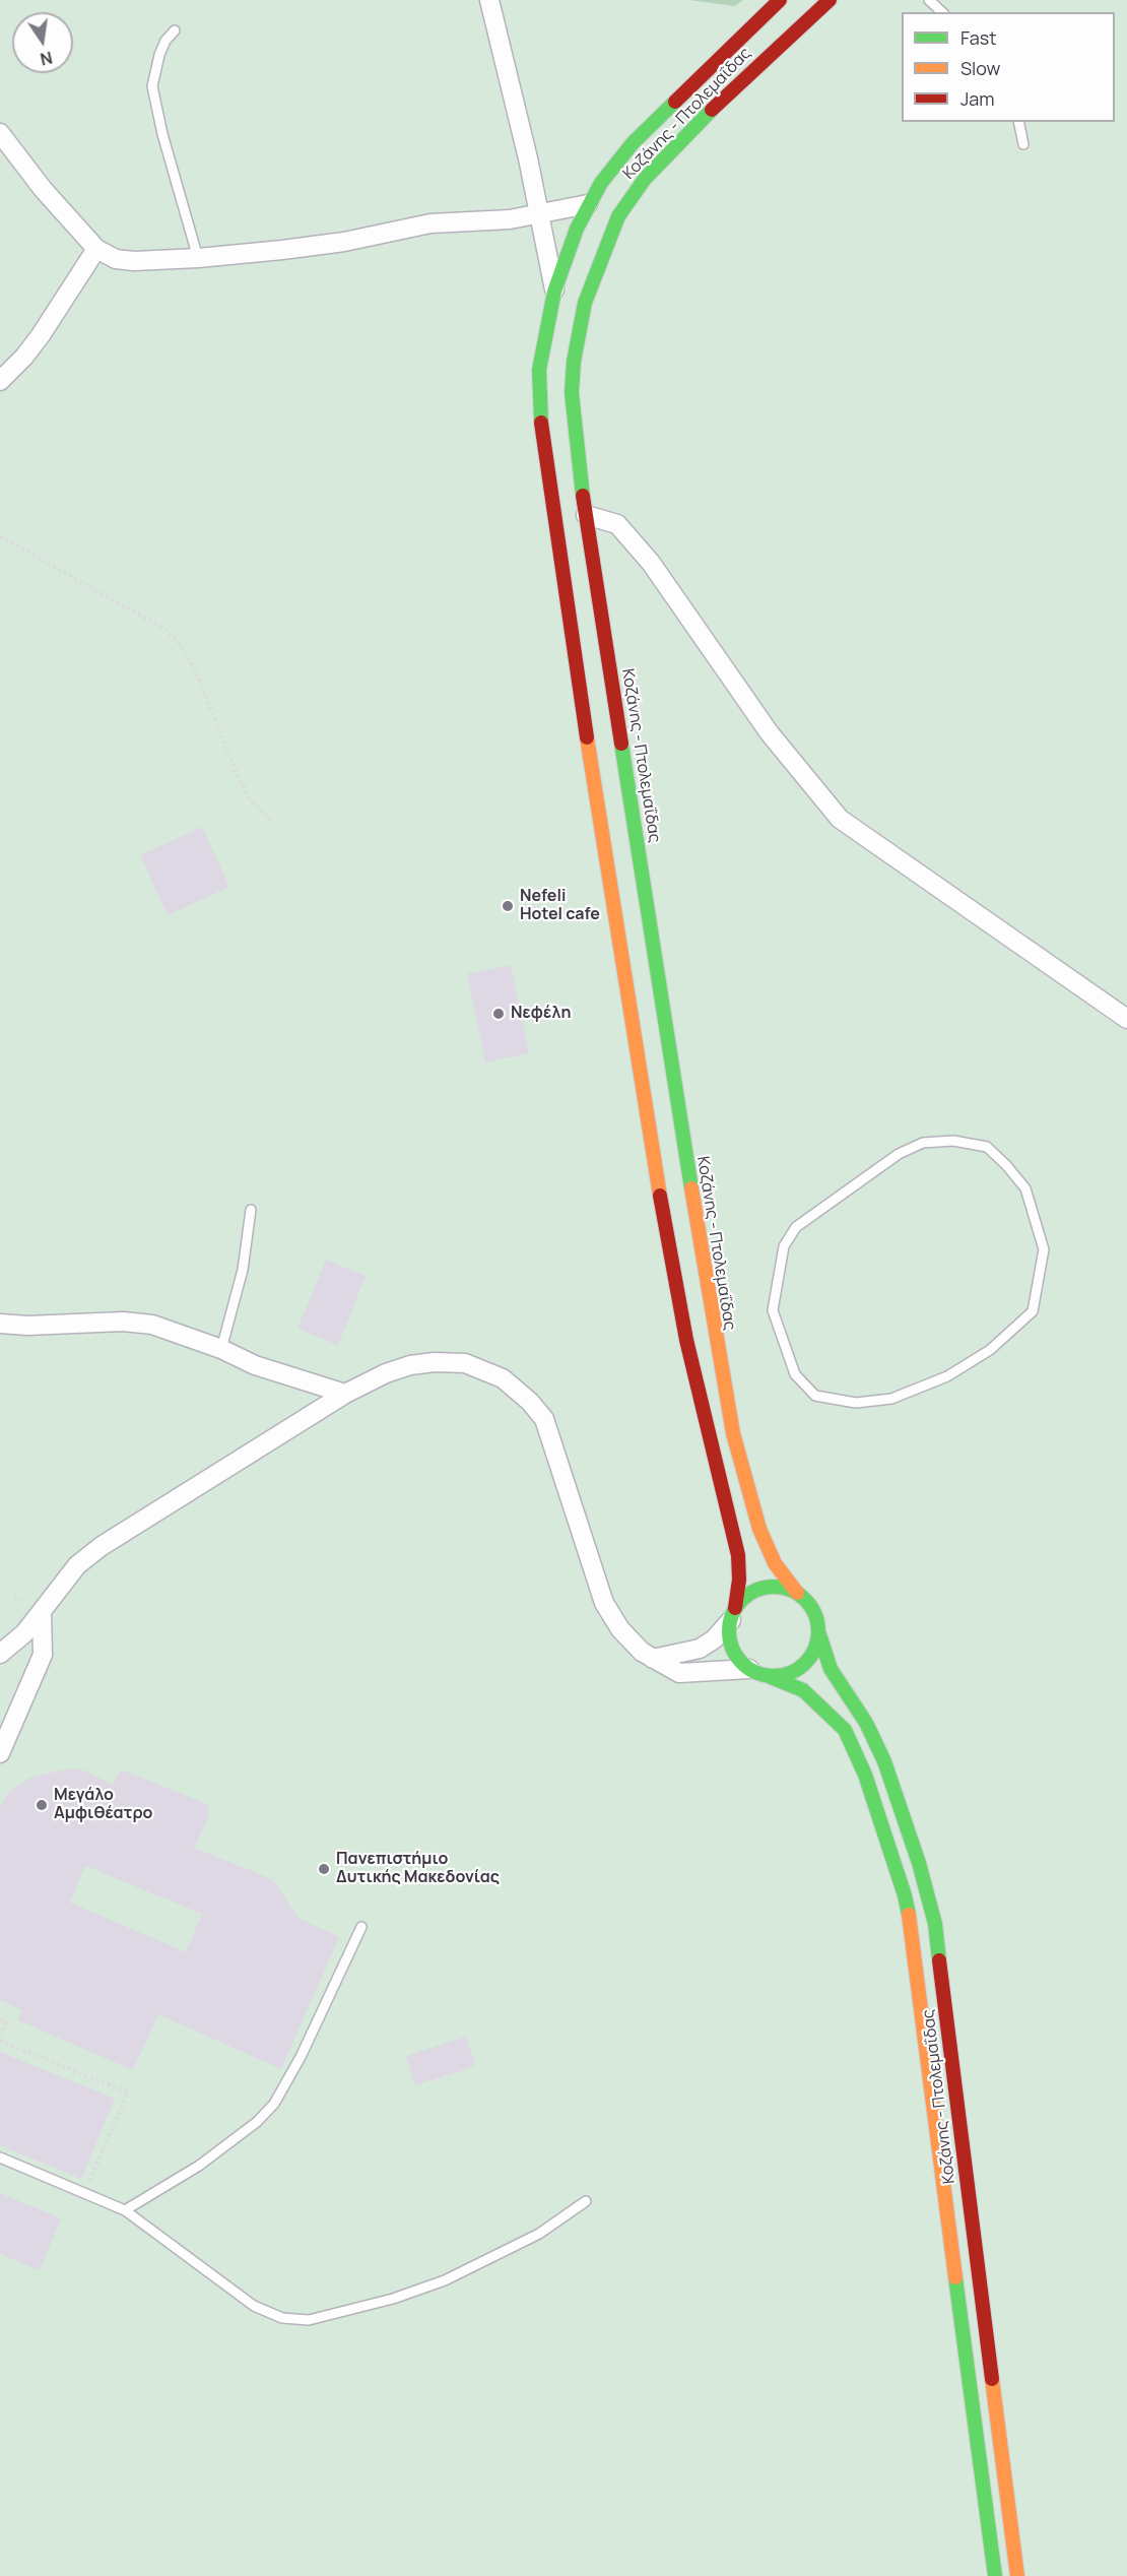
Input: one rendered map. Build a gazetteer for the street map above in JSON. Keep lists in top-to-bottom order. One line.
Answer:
{"streets":{"main road":["Κοζάνης - Πτολεμαΐδας"]},"places":["Nefeli Hotel cafe","Νεφέλη","Μεγάλο Αμφιθέατρο","Πανεπιστήμιο Δυτικής Μακεδονίας"],"legend":["Fast","Slow","Jam"],"north":"bottom"}
